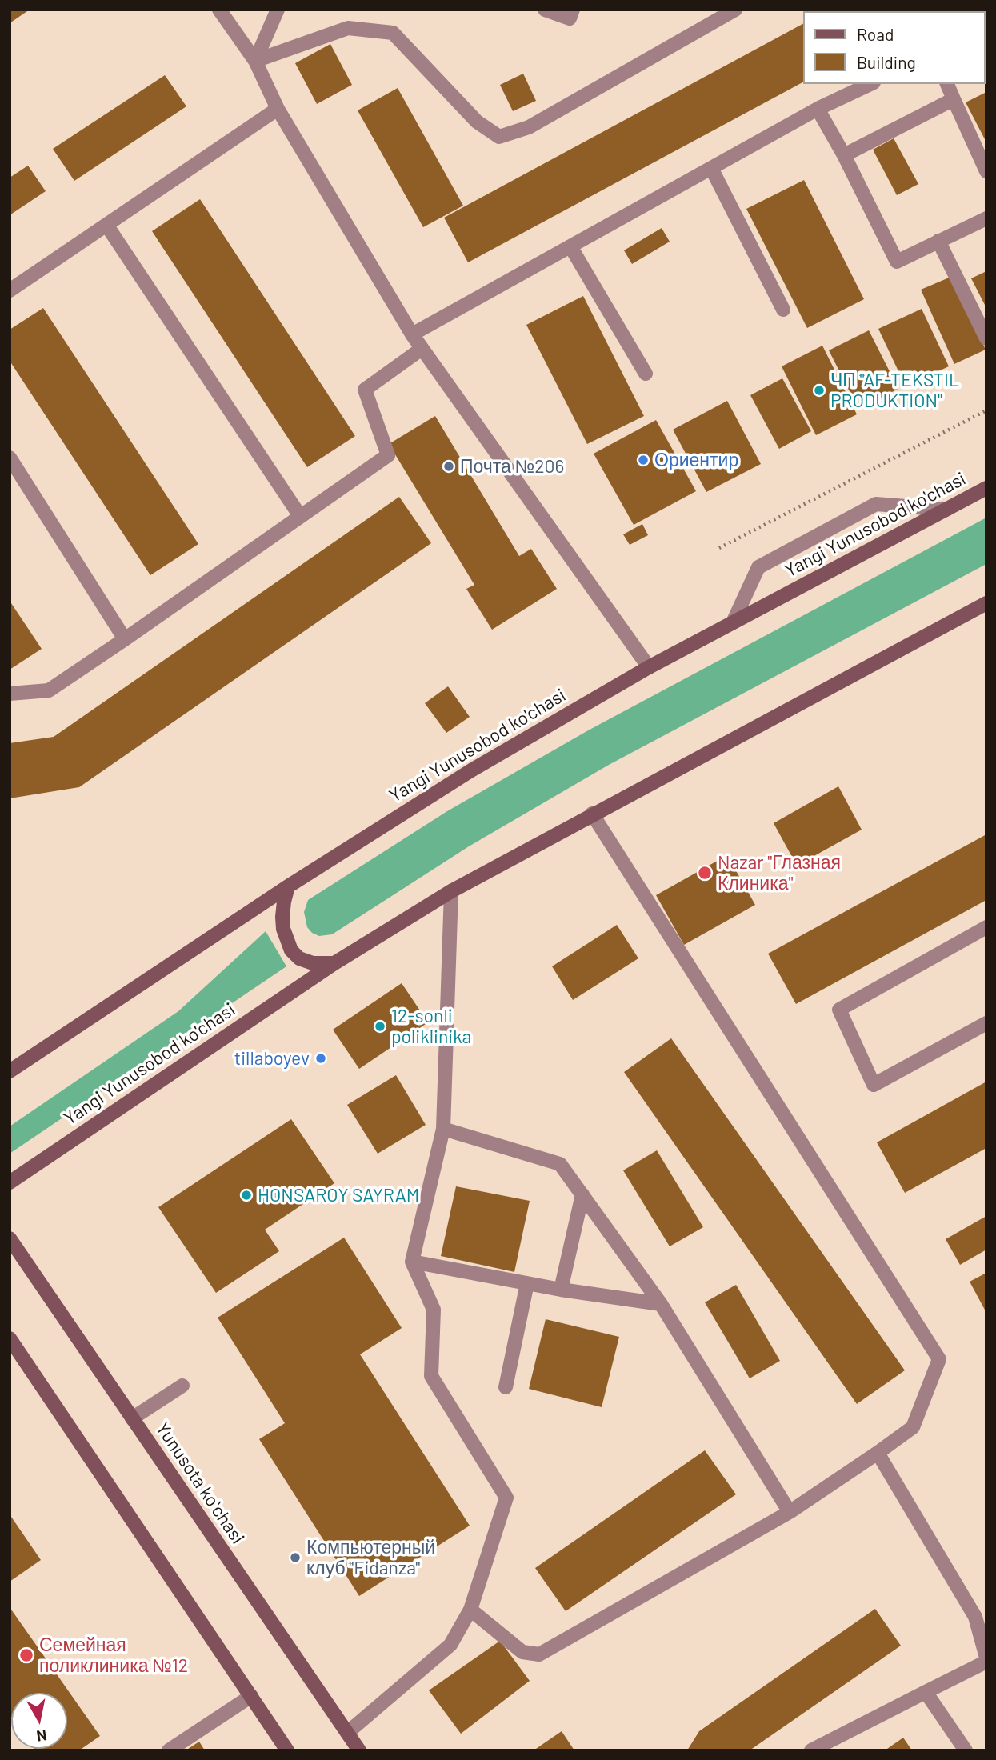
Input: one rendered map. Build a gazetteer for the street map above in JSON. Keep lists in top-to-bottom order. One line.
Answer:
{"streets":{"main road":["Yangi Yunusobod ko'chasi","Yunusota koʻchasi"]},"places":["ЧП \"AF-TEKSTIL PRODUKTION\"","Ориентир","Почта №206","Nazar \"Глазная Клиника\"","12-sonli poliklinika","tillaboyev","HONSAROY SAYRAM","Компьютерный клуб \"Fidanza\"","Семейная поликлиника №12"],"legend":["Road","Building"],"north":"bottom"}
